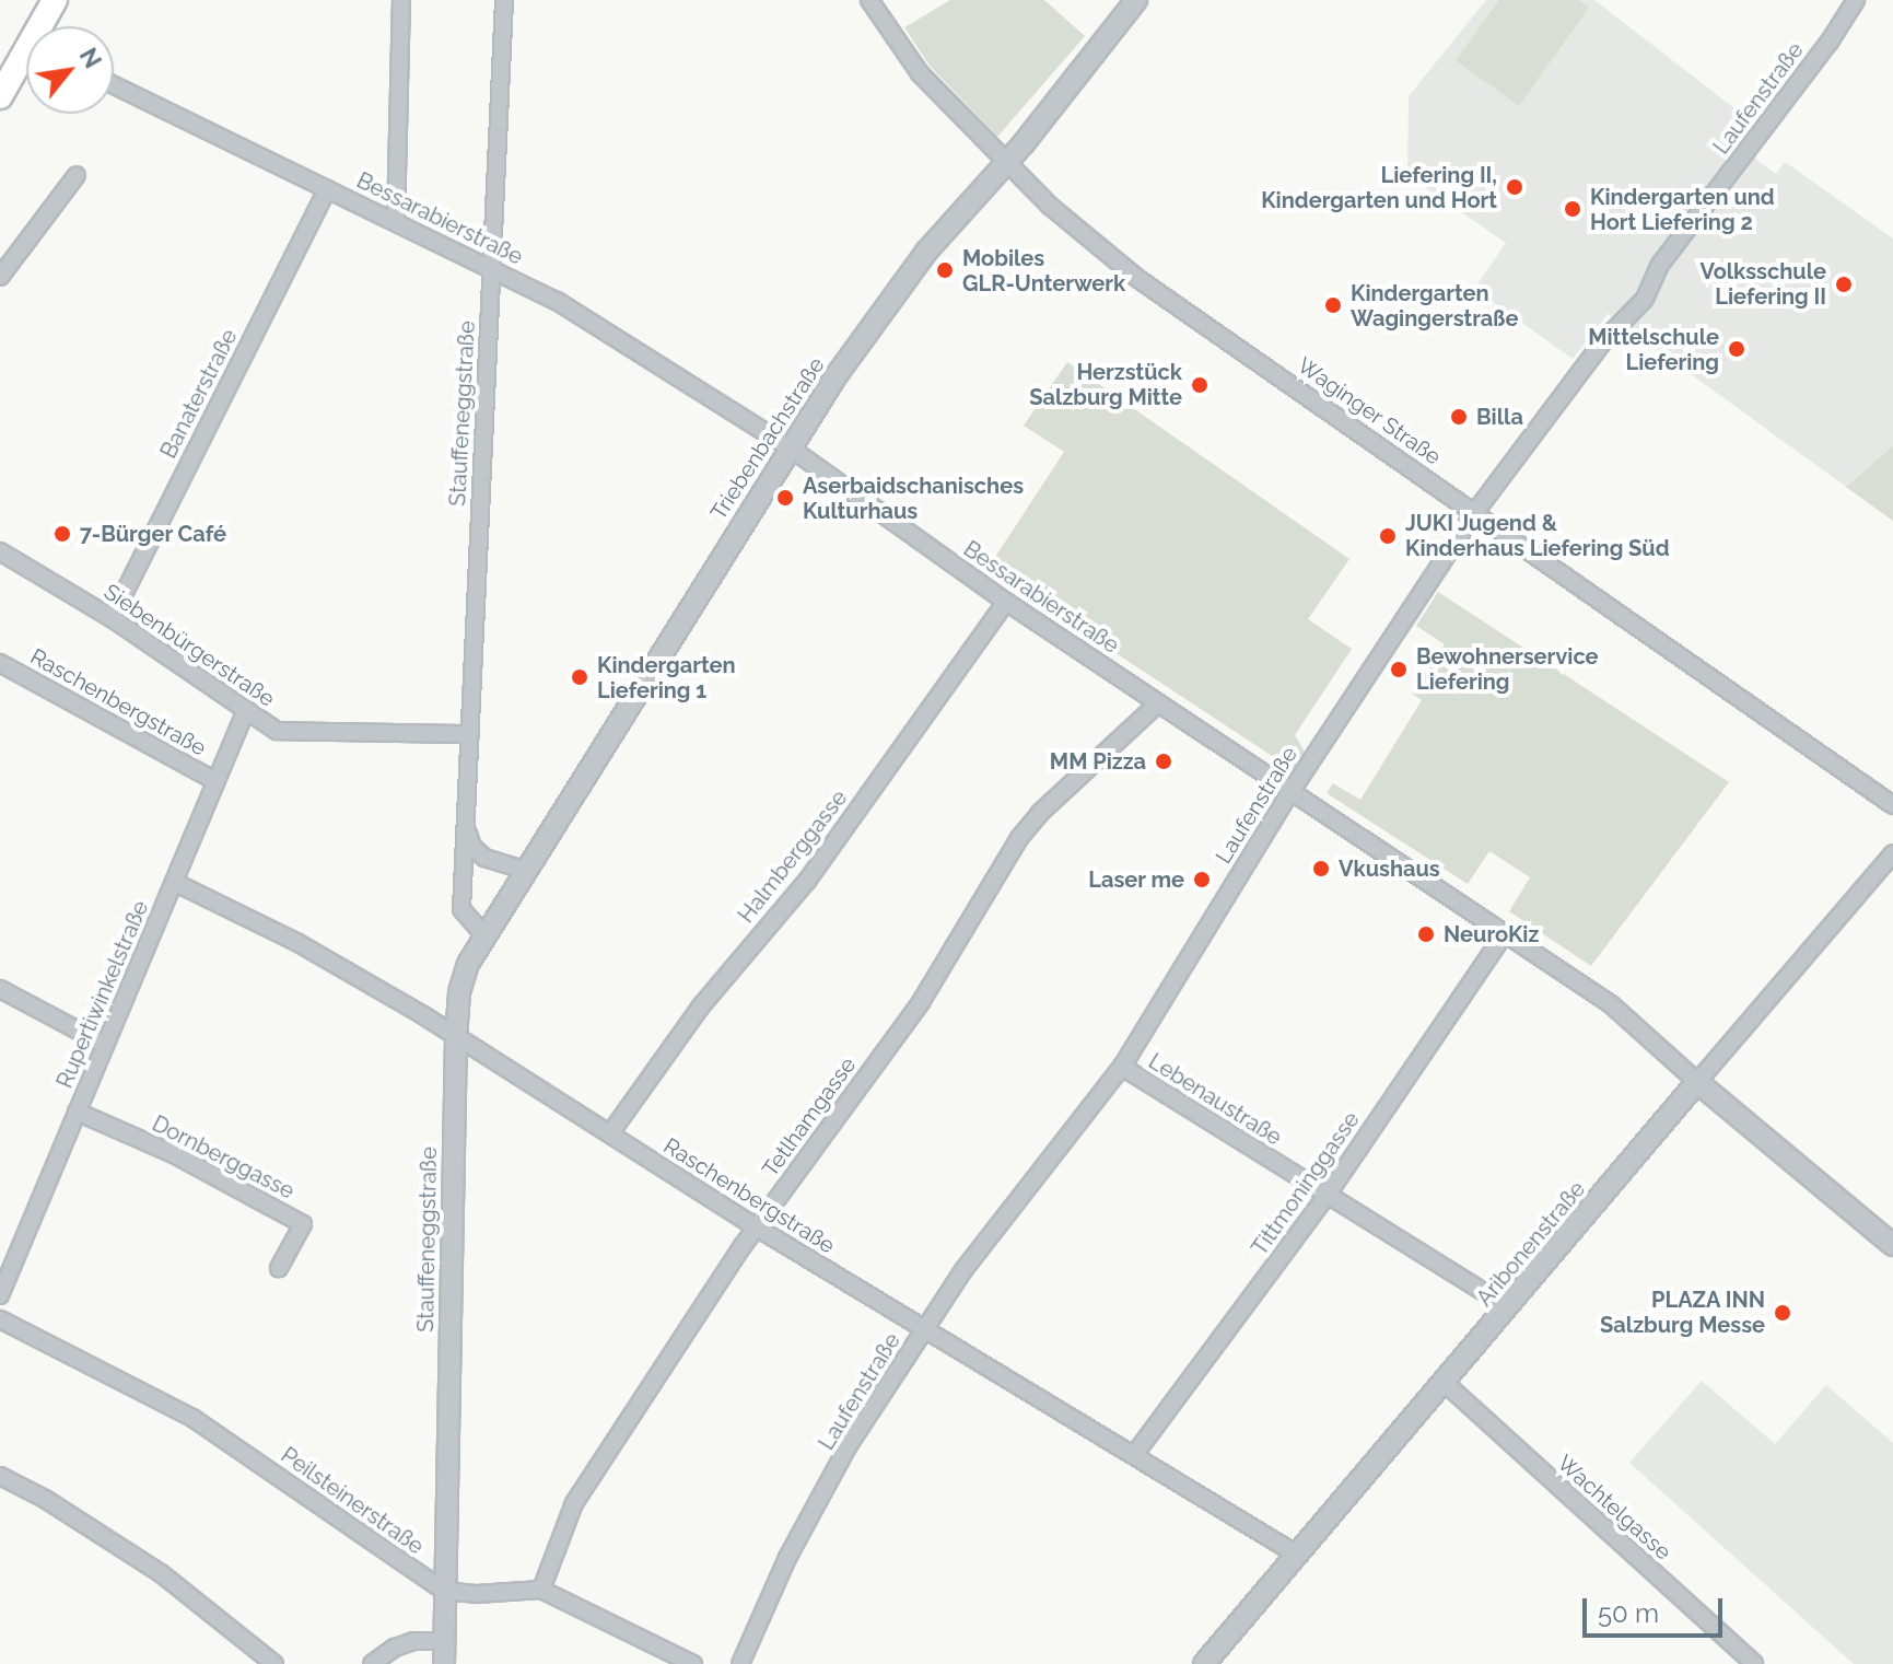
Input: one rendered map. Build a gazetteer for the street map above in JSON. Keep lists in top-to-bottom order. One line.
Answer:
{"streets":{"street":["Laufenstraße","Bessarabierstraße","Banaterstraße","Waginger Straße","Stauffeneggstraße","Triebenbachstraße","Siebenbürgerstraße","Raschenbergstraße","Halmberggasse","Rupertiwinkelstraße","Lebenaustraße","Tetlhamgasse","Dornberggasse","Tittmoninggasse","Aribonenstraße","Peilsteinerstraße","Wachtelgasse"]},"crossings":[["Laufenstraße","Bessarabierstraße"],["Laufenstraße","Waginger Straße"],["Laufenstraße","Raschenbergstraße"],["Laufenstraße","Lebenaustraße"],["Bessarabierstraße","Banaterstraße"],["Bessarabierstraße","Stauffeneggstraße"],["Bessarabierstraße","Triebenbachstraße"],["Bessarabierstraße","Halmberggasse"],["Bessarabierstraße","Tetlhamgasse"],["Bessarabierstraße","Tittmoninggasse"],["Bessarabierstraße","Aribonenstraße"],["Banaterstraße","Siebenbürgerstraße"],["Waginger Straße","Triebenbachstraße"],["Stauffeneggstraße","Triebenbachstraße"],["Stauffeneggstraße","Siebenbürgerstraße"],["Stauffeneggstraße","Raschenbergstraße"],["Stauffeneggstraße","Peilsteinerstraße"],["Siebenbürgerstraße","Rupertiwinkelstraße"],["Raschenbergstraße","Halmberggasse"],["Raschenbergstraße","Rupertiwinkelstraße"],["Raschenbergstraße","Tetlhamgasse"],["Raschenbergstraße","Tittmoninggasse"],["Raschenbergstraße","Aribonenstraße"],["Rupertiwinkelstraße","Dornberggasse"],["Lebenaustraße","Tittmoninggasse"],["Lebenaustraße","Aribonenstraße"],["Aribonenstraße","Wachtelgasse"]],"places":["Liefering II, Kindergarten und Hort","Kindergarten und Hort Liefering 2","Mobiles GLR-Unterwerk","Volksschule Liefering II","Kindergarten Wagingerstraße","Mittelschule Liefering","Herzstück Salzburg Mitte","Billa","Aserbaidschanisches Kulturhaus","7-Bürger Café","JUKI Jugend & Kinderhaus Liefering Süd","Bewohnerservice Liefering","Kindergarten Liefering 1","MM Pizza","Vkushaus","Laser me","NeuroKiz","PLAZA INN Salzburg Messe"],"scale_bar":"50 m","north":"top right"}
